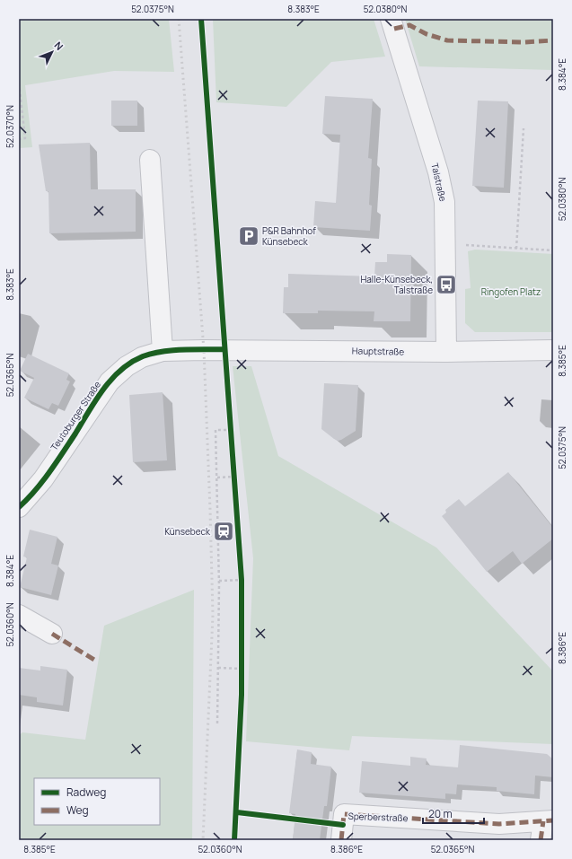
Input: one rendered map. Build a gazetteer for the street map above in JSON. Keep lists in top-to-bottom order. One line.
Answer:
{"streets":{"street":["Talstraße","Hauptstraße","Teutoburger Straße","Sperberstraße"]},"crossings":[["Talstraße","Hauptstraße"],["Hauptstraße","Teutoburger Straße"]],"parks":["Ringofen Platz"],"places":{"parking":["P&R Bahnhof Künsebeck"],"bus stop":["Halle-Künsebeck, Talstraße"],"station":["Künsebeck"]},"legend":["Radweg","Weg"],"scale_bar":"20 m","north":"top right","coordinates":["52.0375°N","8.383°E","52.0380°N","8.384°E","52.0370°N","8.385°E","52.0365°N","52.0360°N","8.386°E"]}
